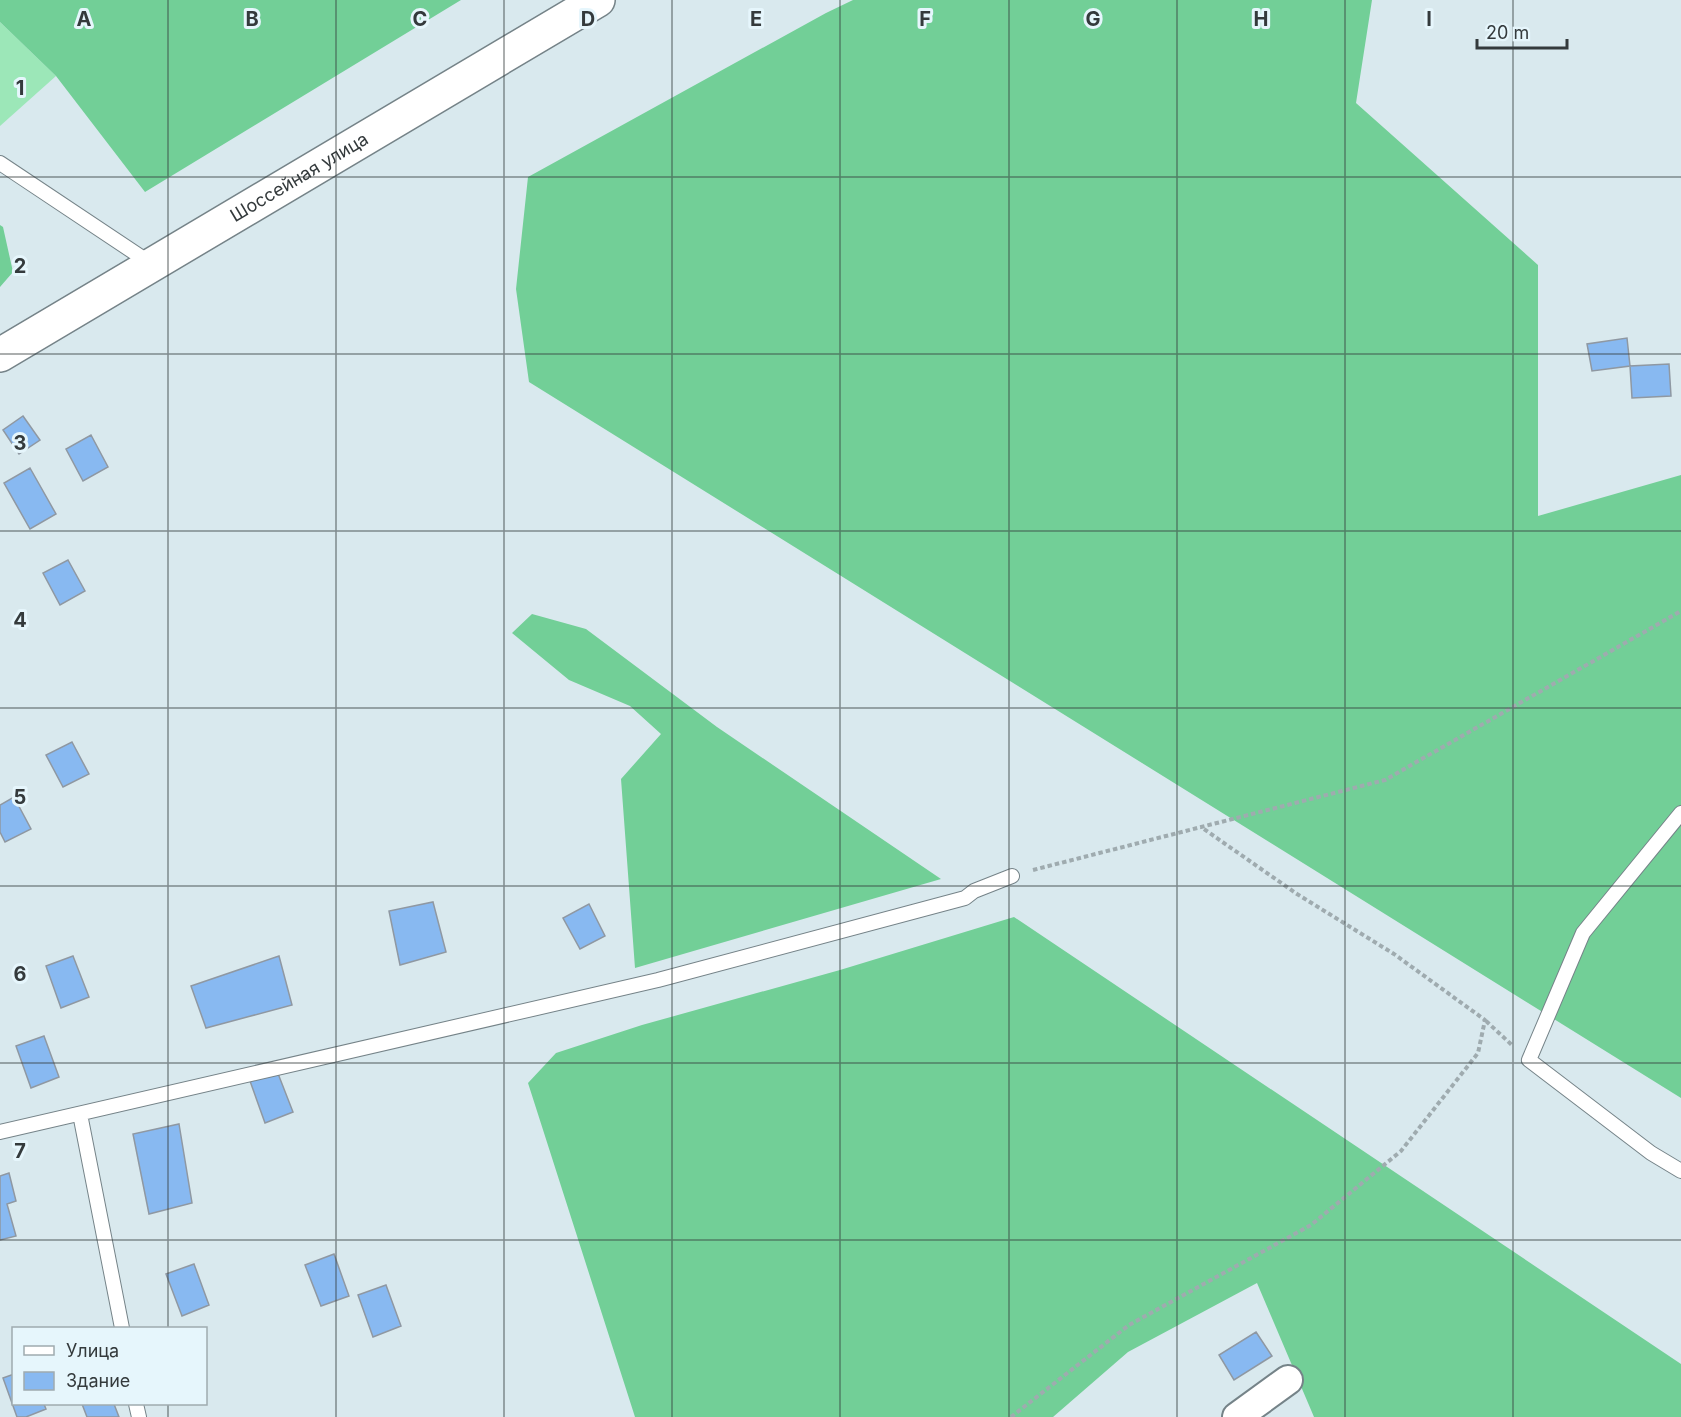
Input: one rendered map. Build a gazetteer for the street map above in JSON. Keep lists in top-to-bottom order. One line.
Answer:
{"streets":{"street":["Шоссейная улица"]},"legend":["Улица","Здание"],"scale_bar":"20 m","grid":{"columns":["A","B","C","D","E","F","G","H","I"],"rows":["1","2","3","4","5","6","7"]}}
